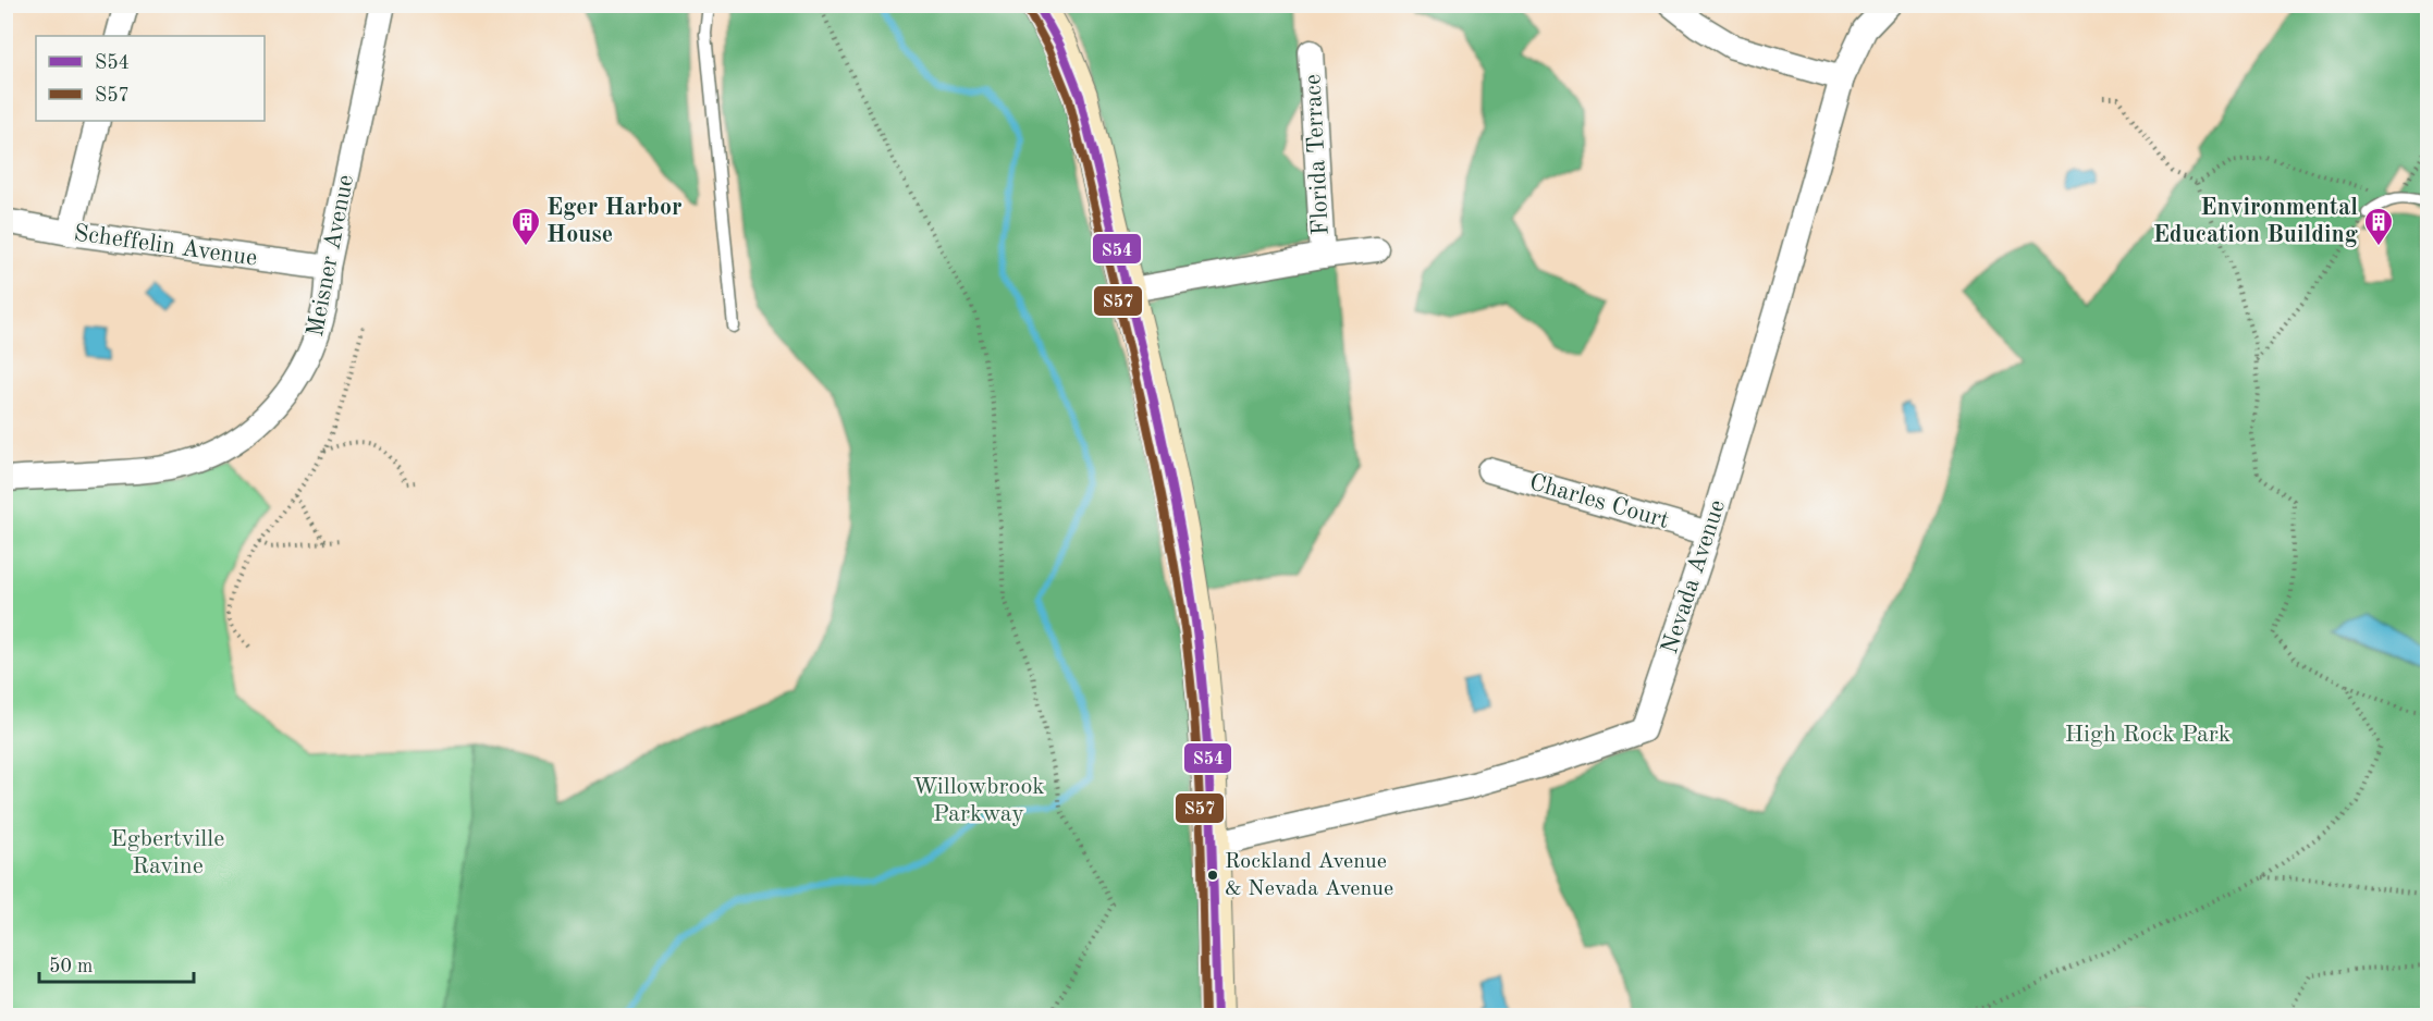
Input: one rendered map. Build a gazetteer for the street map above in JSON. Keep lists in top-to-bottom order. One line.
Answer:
{"streets":{"street":["Florida Terrace","Scheffelin Avenue","Meisner Avenue","Charles Court","Nevada Avenue"]},"crossings":[["Scheffelin Avenue","Meisner Avenue"],["Charles Court","Nevada Avenue"]],"parks":["High Rock Park","Willowbrook Parkway","Egbertville Ravine"],"places":{"building":["Eger Harbor House","Environmental Education Building"],"other":["Rockland Avenue & Nevada Avenue"]},"lines":["transit line S54","transit line S57"],"legend":["S54","S57"],"scale_bar":"50 m"}
